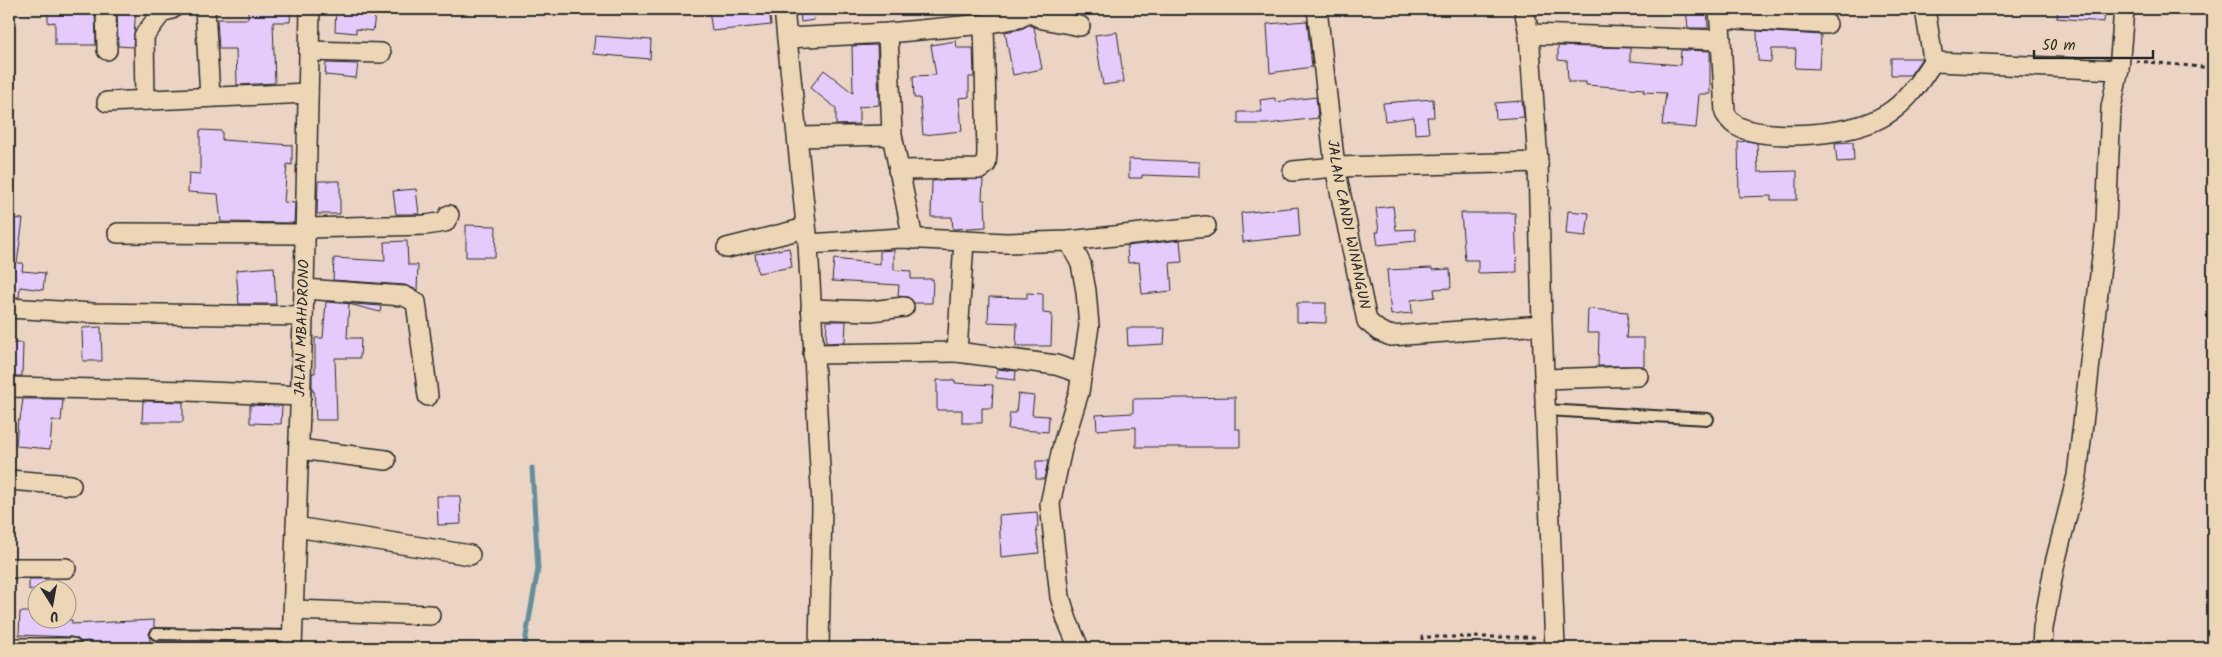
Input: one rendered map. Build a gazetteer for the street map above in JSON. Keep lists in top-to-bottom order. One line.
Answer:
{"streets":{"street":["JALAN CANDI WINANGUN","JALAN MBAHDRONO"]},"scale_bar":"50 m","north":"bottom"}
